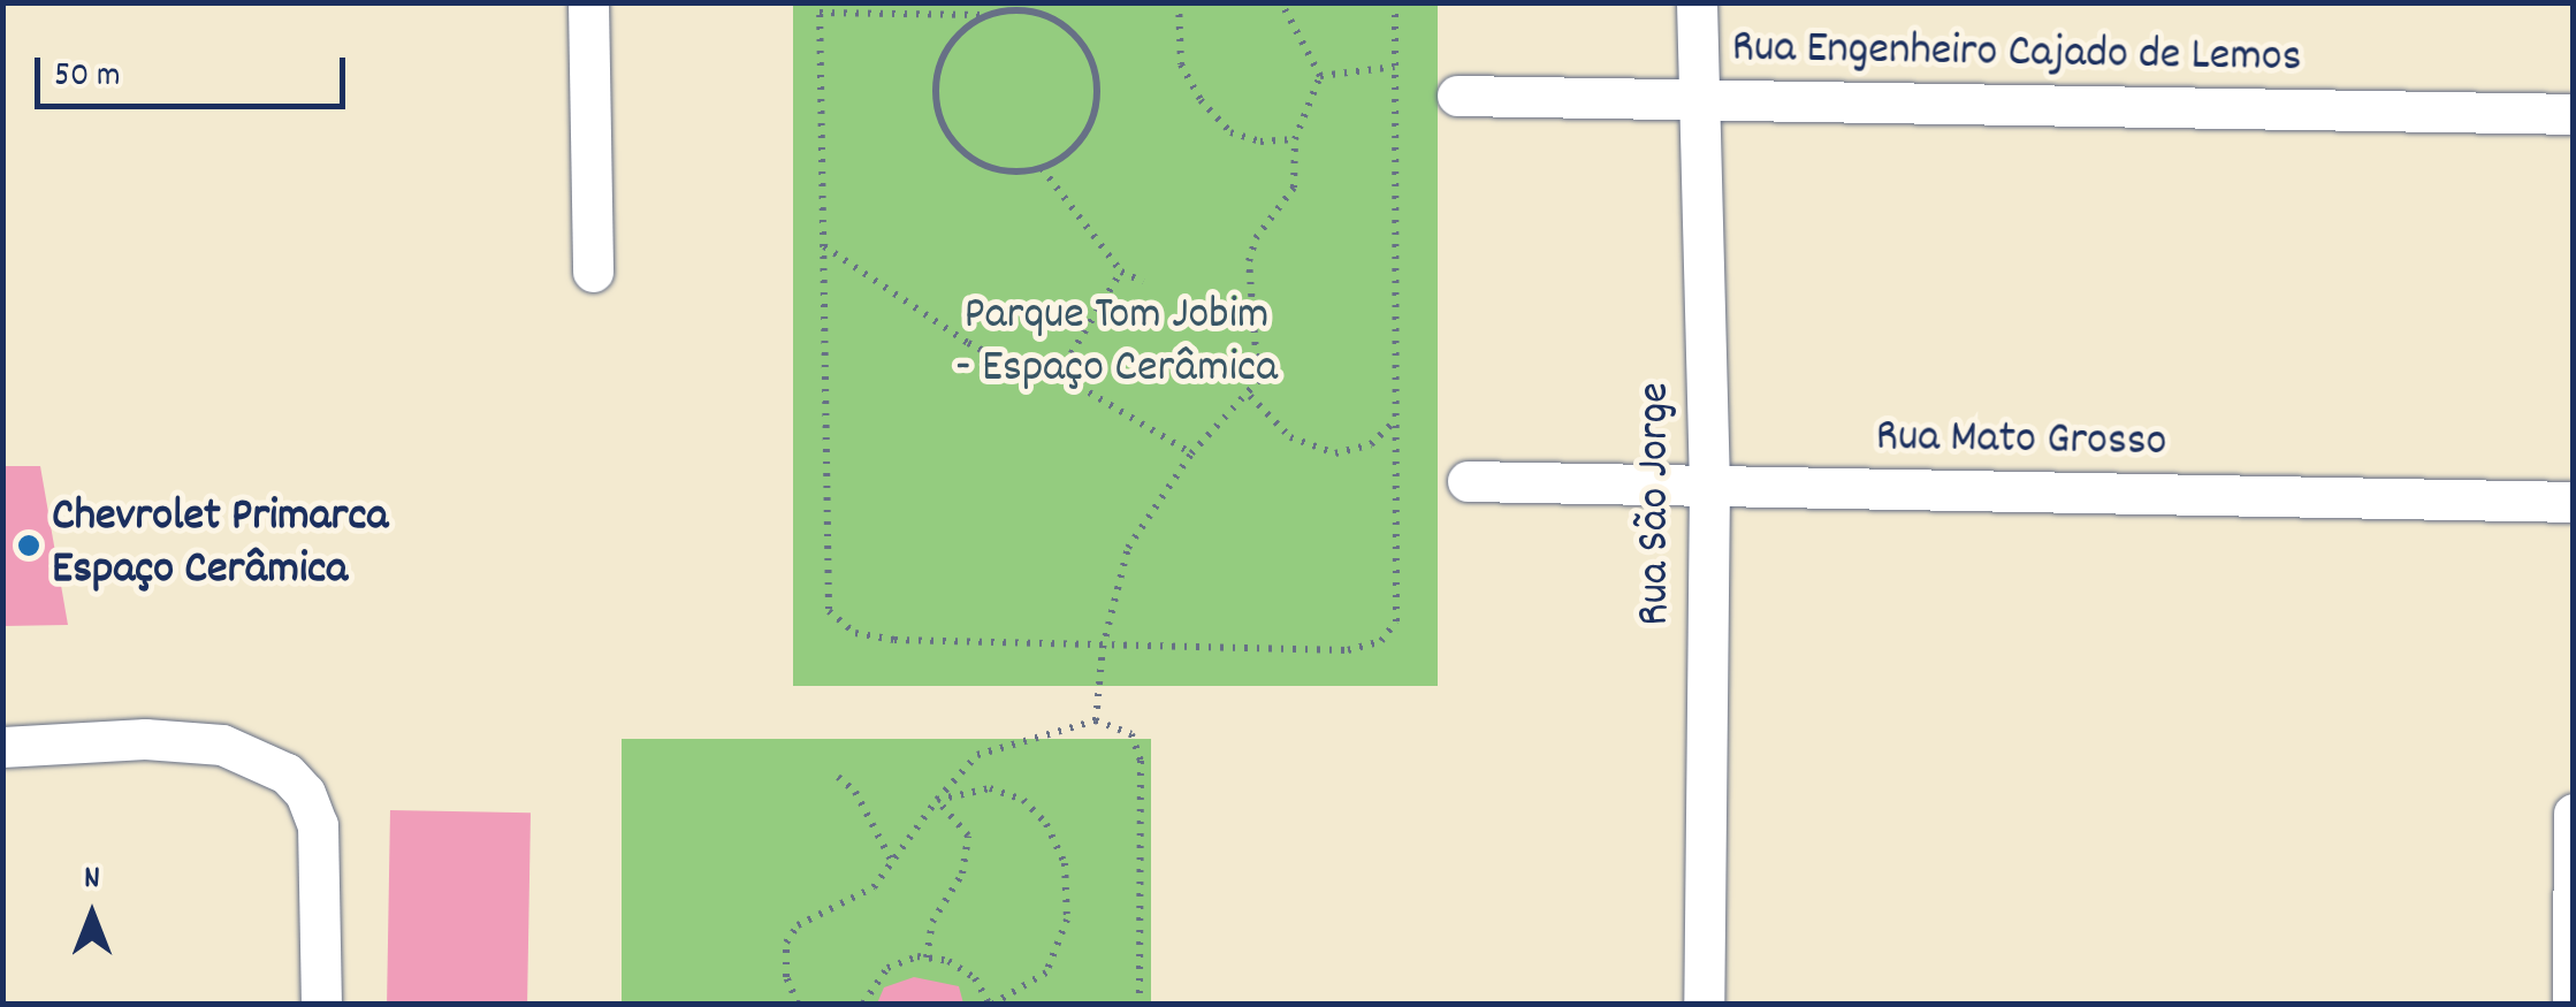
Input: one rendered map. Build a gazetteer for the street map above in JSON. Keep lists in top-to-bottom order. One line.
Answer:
{"streets":{"street":["Rua Engenheiro Cajado de Lemos","Rua Mato Grosso","Rua São Jorge"]},"crossings":[["Rua Engenheiro Cajado de Lemos","Rua São Jorge"],["Rua Mato Grosso","Rua São Jorge"]],"parks":["Parque Tom Jobim - Espaço Cerâmica"],"places":["Chevrolet Primarca Espaço Cerâmica"],"scale_bar":"50 m","north":"top"}
